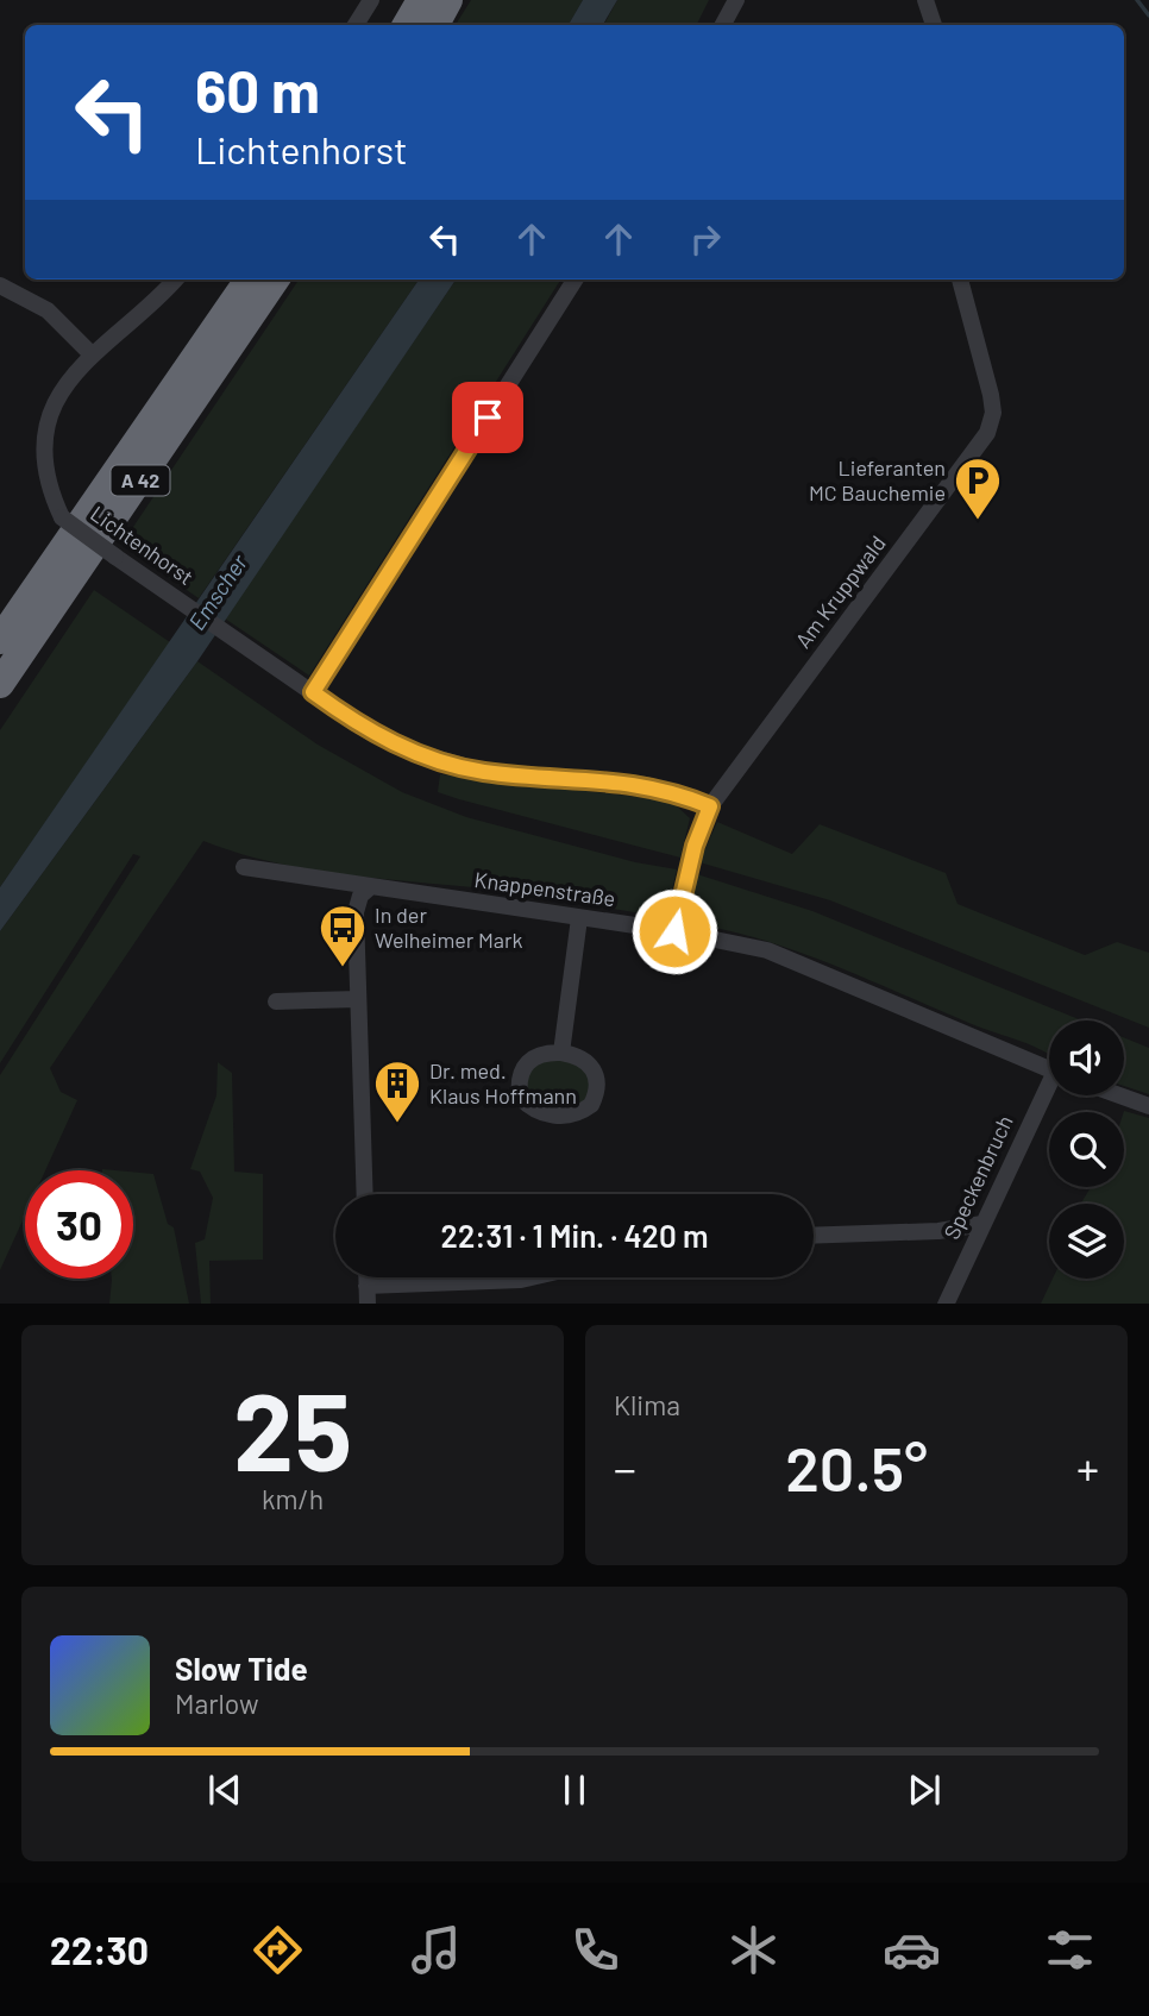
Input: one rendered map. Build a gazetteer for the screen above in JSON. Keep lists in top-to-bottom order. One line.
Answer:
{"streets":{"highway":["A 42"],"street":["Lichtenhorst","Am Kruppwald","Knappenstraße","Speckenbruch"]},"crossings":[["Lichtenhorst","Am Kruppwald"],["Am Kruppwald","Knappenstraße"]],"water":["Emscher"],"places":{"parking":["Lieferanten MC Bauchemie"],"bus stop":["In der Welheimer Mark"],"building":["Dr. med. Klaus Hoffmann"]},"page":{"turn":["60 m","Lichtenhorst"],"limit":"30","trip":"22:31 · 1 Min. · 420 m","tile":[["25","km/h"],"Klima"],"heat":["−","20.5°","+"],"song":["Slow Tide","Marlow"],"tabs":"22:30"}}
